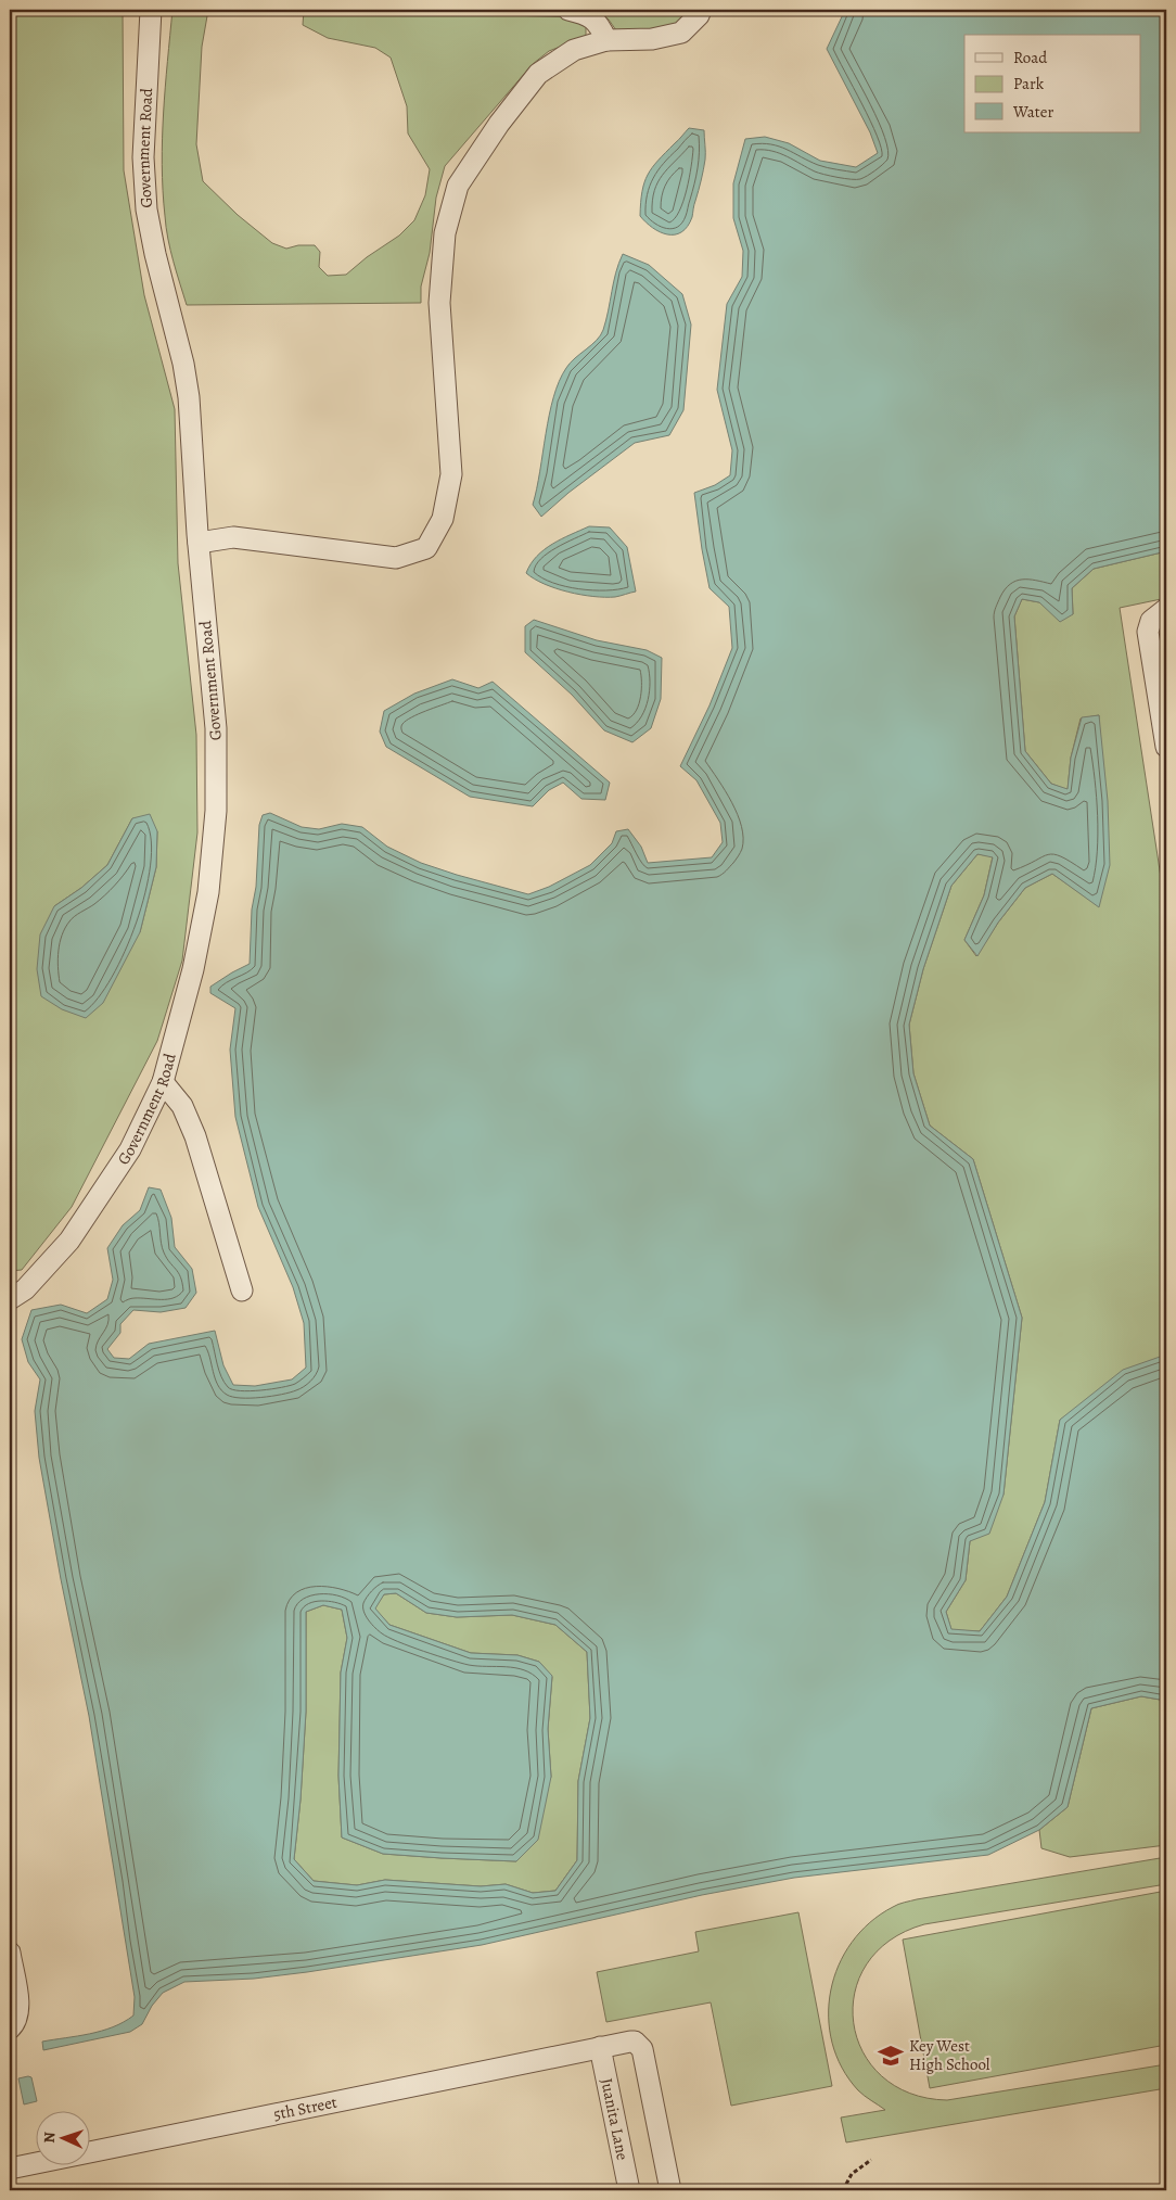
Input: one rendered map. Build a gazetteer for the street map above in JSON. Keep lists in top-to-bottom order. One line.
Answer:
{"streets":{"street":["Government Road","5th Street","Juanita Lane"]},"crossings":[["5th Street","Juanita Lane"]],"places":{"school or university":["Key West High School"]},"legend":["Road","Park","Water"],"north":"left"}
